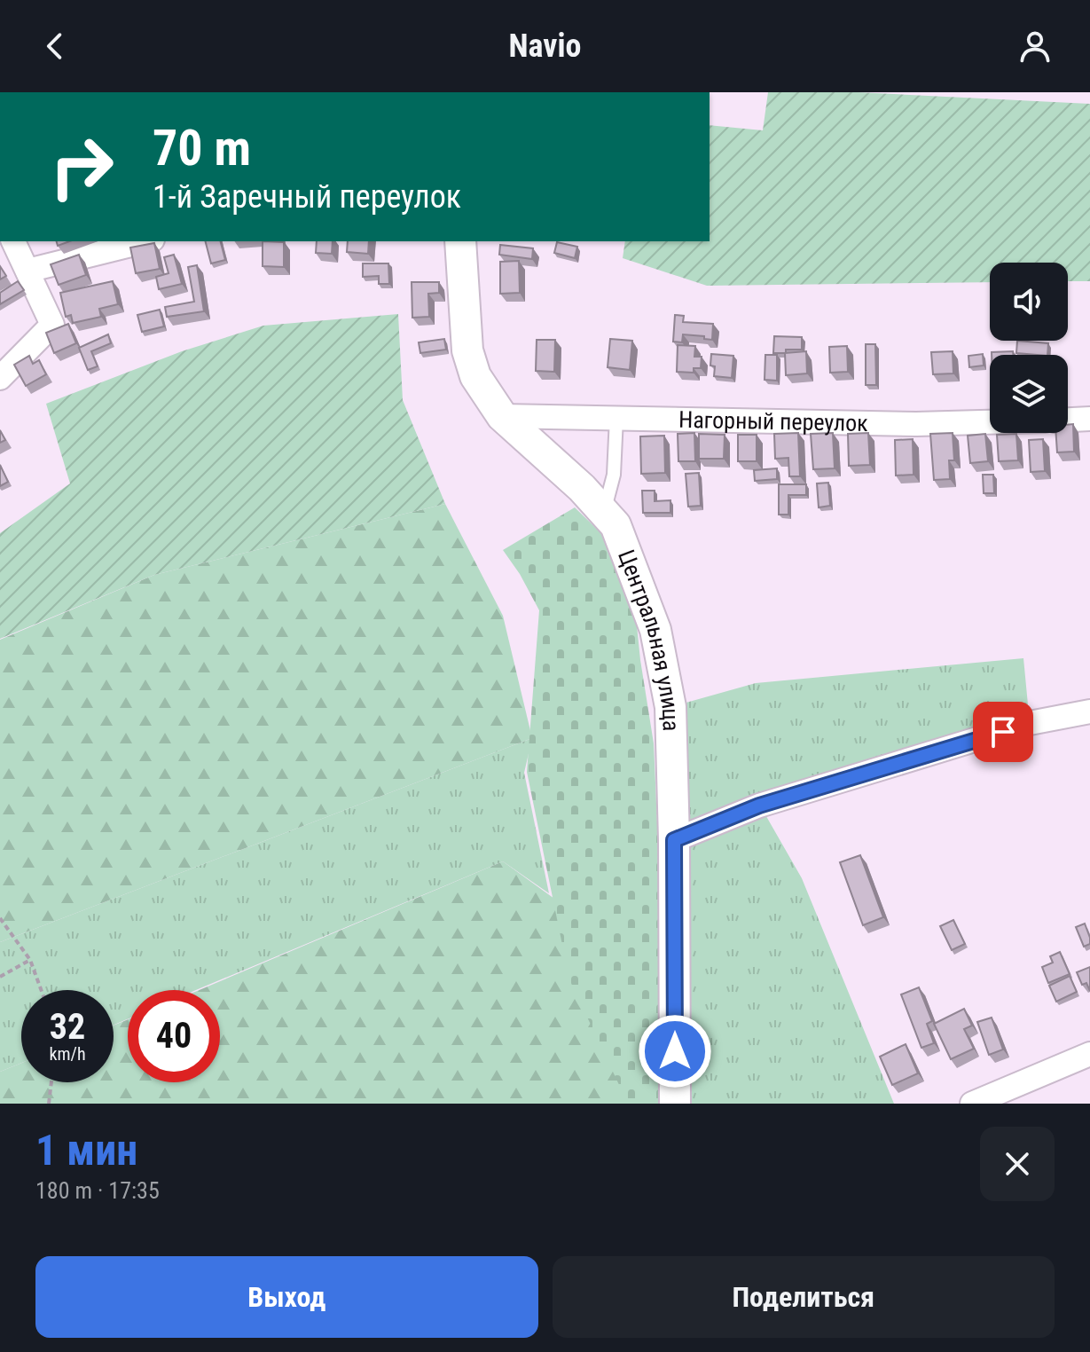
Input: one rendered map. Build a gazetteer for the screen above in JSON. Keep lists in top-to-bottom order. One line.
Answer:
{"streets":{"street":["Нагорный переулок","Центральная улица"]},"crossings":[["Нагорный переулок","Центральная улица"]],"page":{"header":"Navio","turn":["70 m","1-й Заречный переулок"],"speed":"32 km/h","limit":"40","heading":["1 мин","180 m · 17:35"],"buttons":["Выход","Поделиться"]}}
